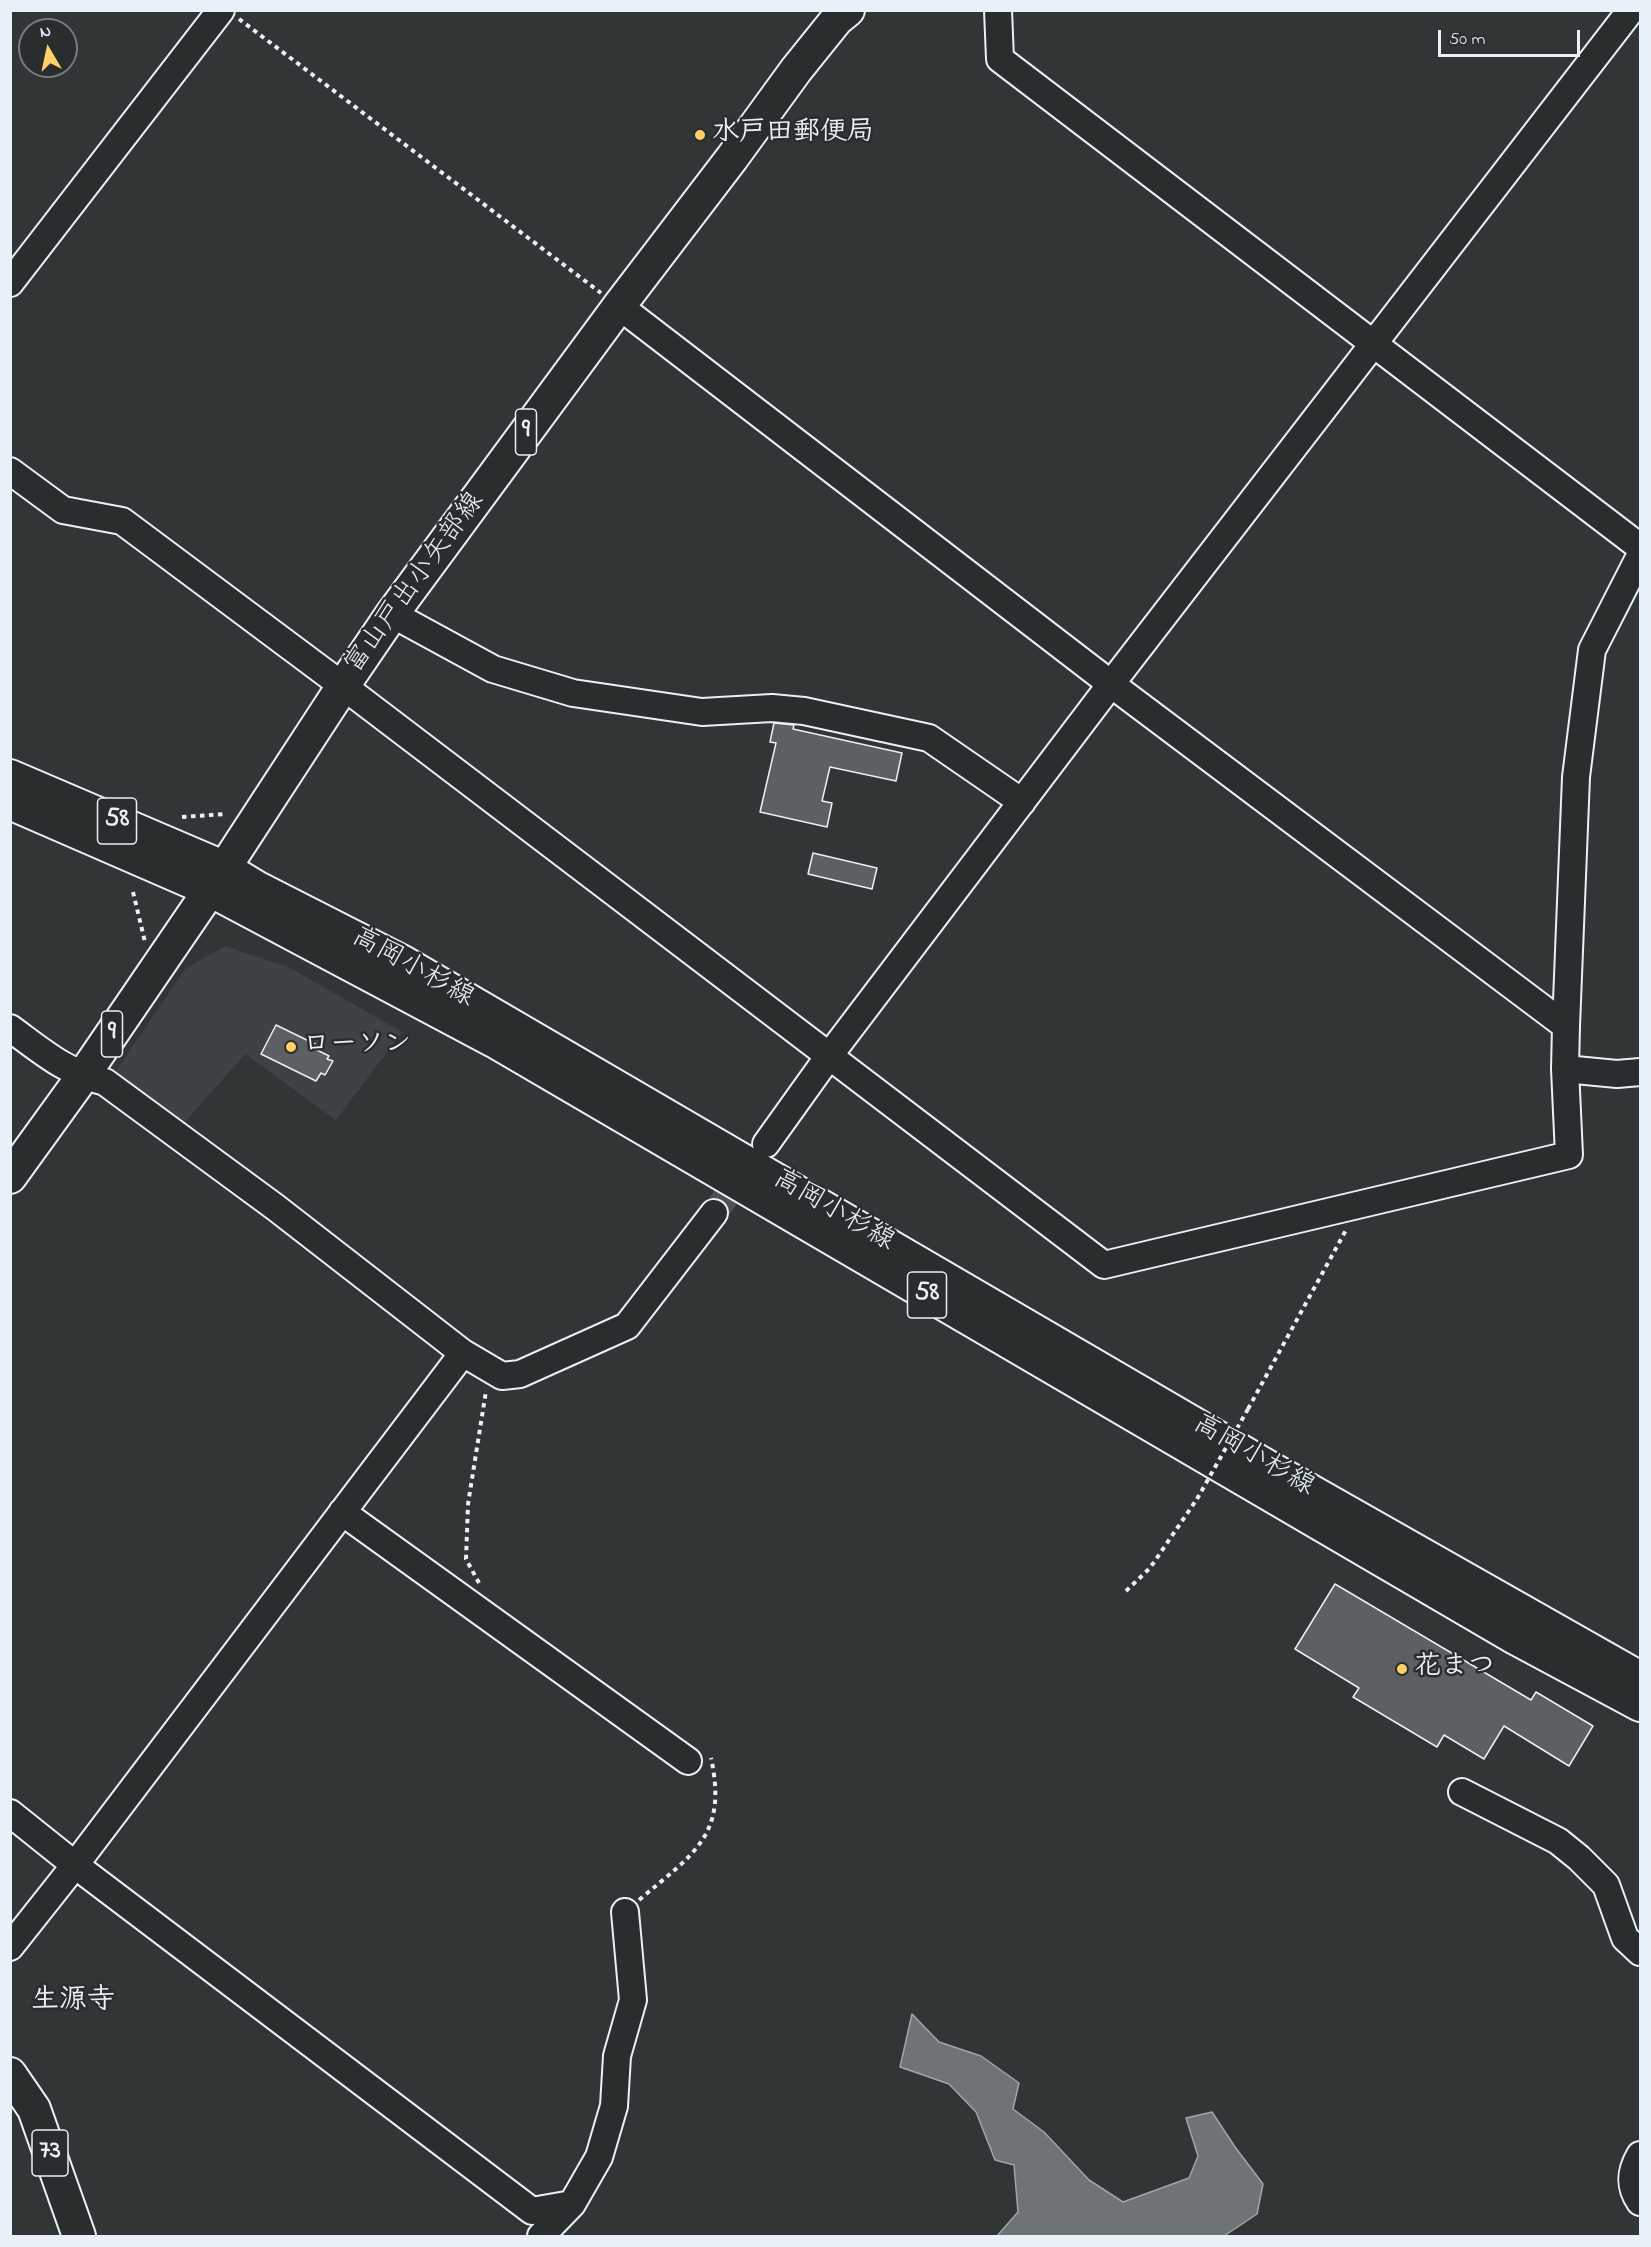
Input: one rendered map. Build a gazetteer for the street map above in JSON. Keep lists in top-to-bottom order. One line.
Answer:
{"streets":{"main road":["9","富山戸出小矢部線","58","高岡小杉線","73"]},"crossings":[["富山戸出小矢部線","高岡小杉線"]],"districts":["生源寺"],"places":["水戸田郵便局","ローソン","花まつ"],"scale_bar":"50 m","north":"top"}
